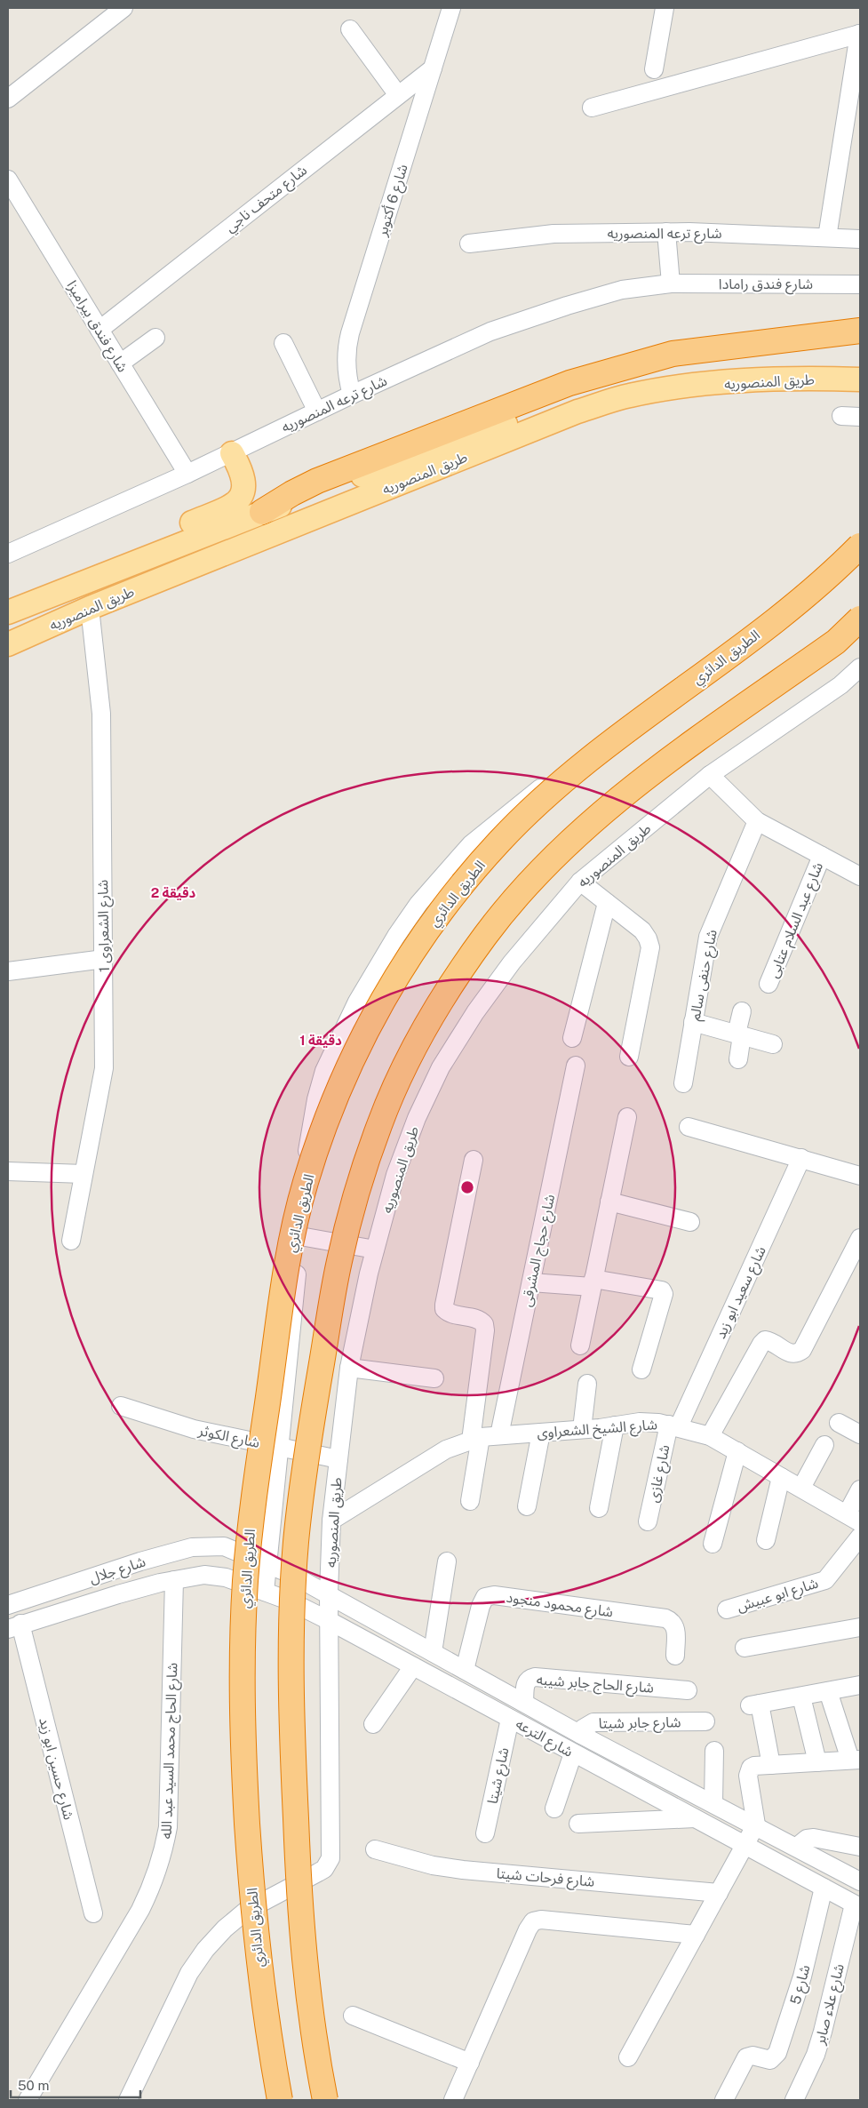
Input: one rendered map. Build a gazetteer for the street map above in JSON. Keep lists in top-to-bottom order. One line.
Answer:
{"streets":{"highway":["الطريق الدائري"],"main road":["طريق المنصوريه"],"street":["شارع متحف ناجي","شارع 6 أكتوبر","شارع ترعه المنصوريه","شارع فندق رامادا","شارع فندق بيراميزا","شارع عبد السلام عتابى","شارع الشعراوى 1","شارع حنفى سالم","شارع حجاج المشرقى","شارع سعيد ابو زيد","شارع الشيخ الشعراوى","شارع الكوثر","شارع غازى","شارع جلال","شارع ابو عبيش","شارع محمود منجود","شارع الحاج جابر شيبه","شارع جابر شيتا","شارع الترعه","شارع الحاج محمد السيد عبد الله","شارع حسين ابو زيد","شارع شيتا","شارع فرحات شيتا","شارع 5","شارع علاء صابر"]},"crossings":[["شارع متحف ناجي","شارع 6 أكتوبر"],["شارع متحف ناجي","شارع فندق بيراميزا"],["شارع 6 أكتوبر","شارع ترعه المنصوريه"],["شارع ترعه المنصوريه","شارع فندق رامادا"],["شارع ترعه المنصوريه","شارع فندق بيراميزا"],["طريق المنصوريه","شارع الشعراوى 1"],["طريق المنصوريه","شارع الشيخ الشعراوى"],["طريق المنصوريه","شارع الكوثر"],["طريق المنصوريه","شارع الترعه"],["شارع حجاج المشرقى","شارع الشيخ الشعراوى"],["شارع سعيد ابو زيد","شارع الشيخ الشعراوى"],["شارع سعيد ابو زيد","شارع غازى"],["شارع الشيخ الشعراوى","شارع غازى"],["شارع جلال","شارع الترعه"],["شارع جلال","شارع الحاج محمد السيد عبد الله"],["شارع جلال","شارع حسين ابو زيد"],["شارع محمود منجود","شارع الترعه"],["شارع الحاج جابر شيبه","شارع الترعه"],["شارع جابر شيتا","شارع الترعه"],["شارع الترعه","شارع شيتا"],["شارع الترعه","شارع 5"],["شارع الترعه","شارع علاء صابر"]],"scale_bar":"50 m","rings":["2 دقيقة","1 دقيقة"]}
